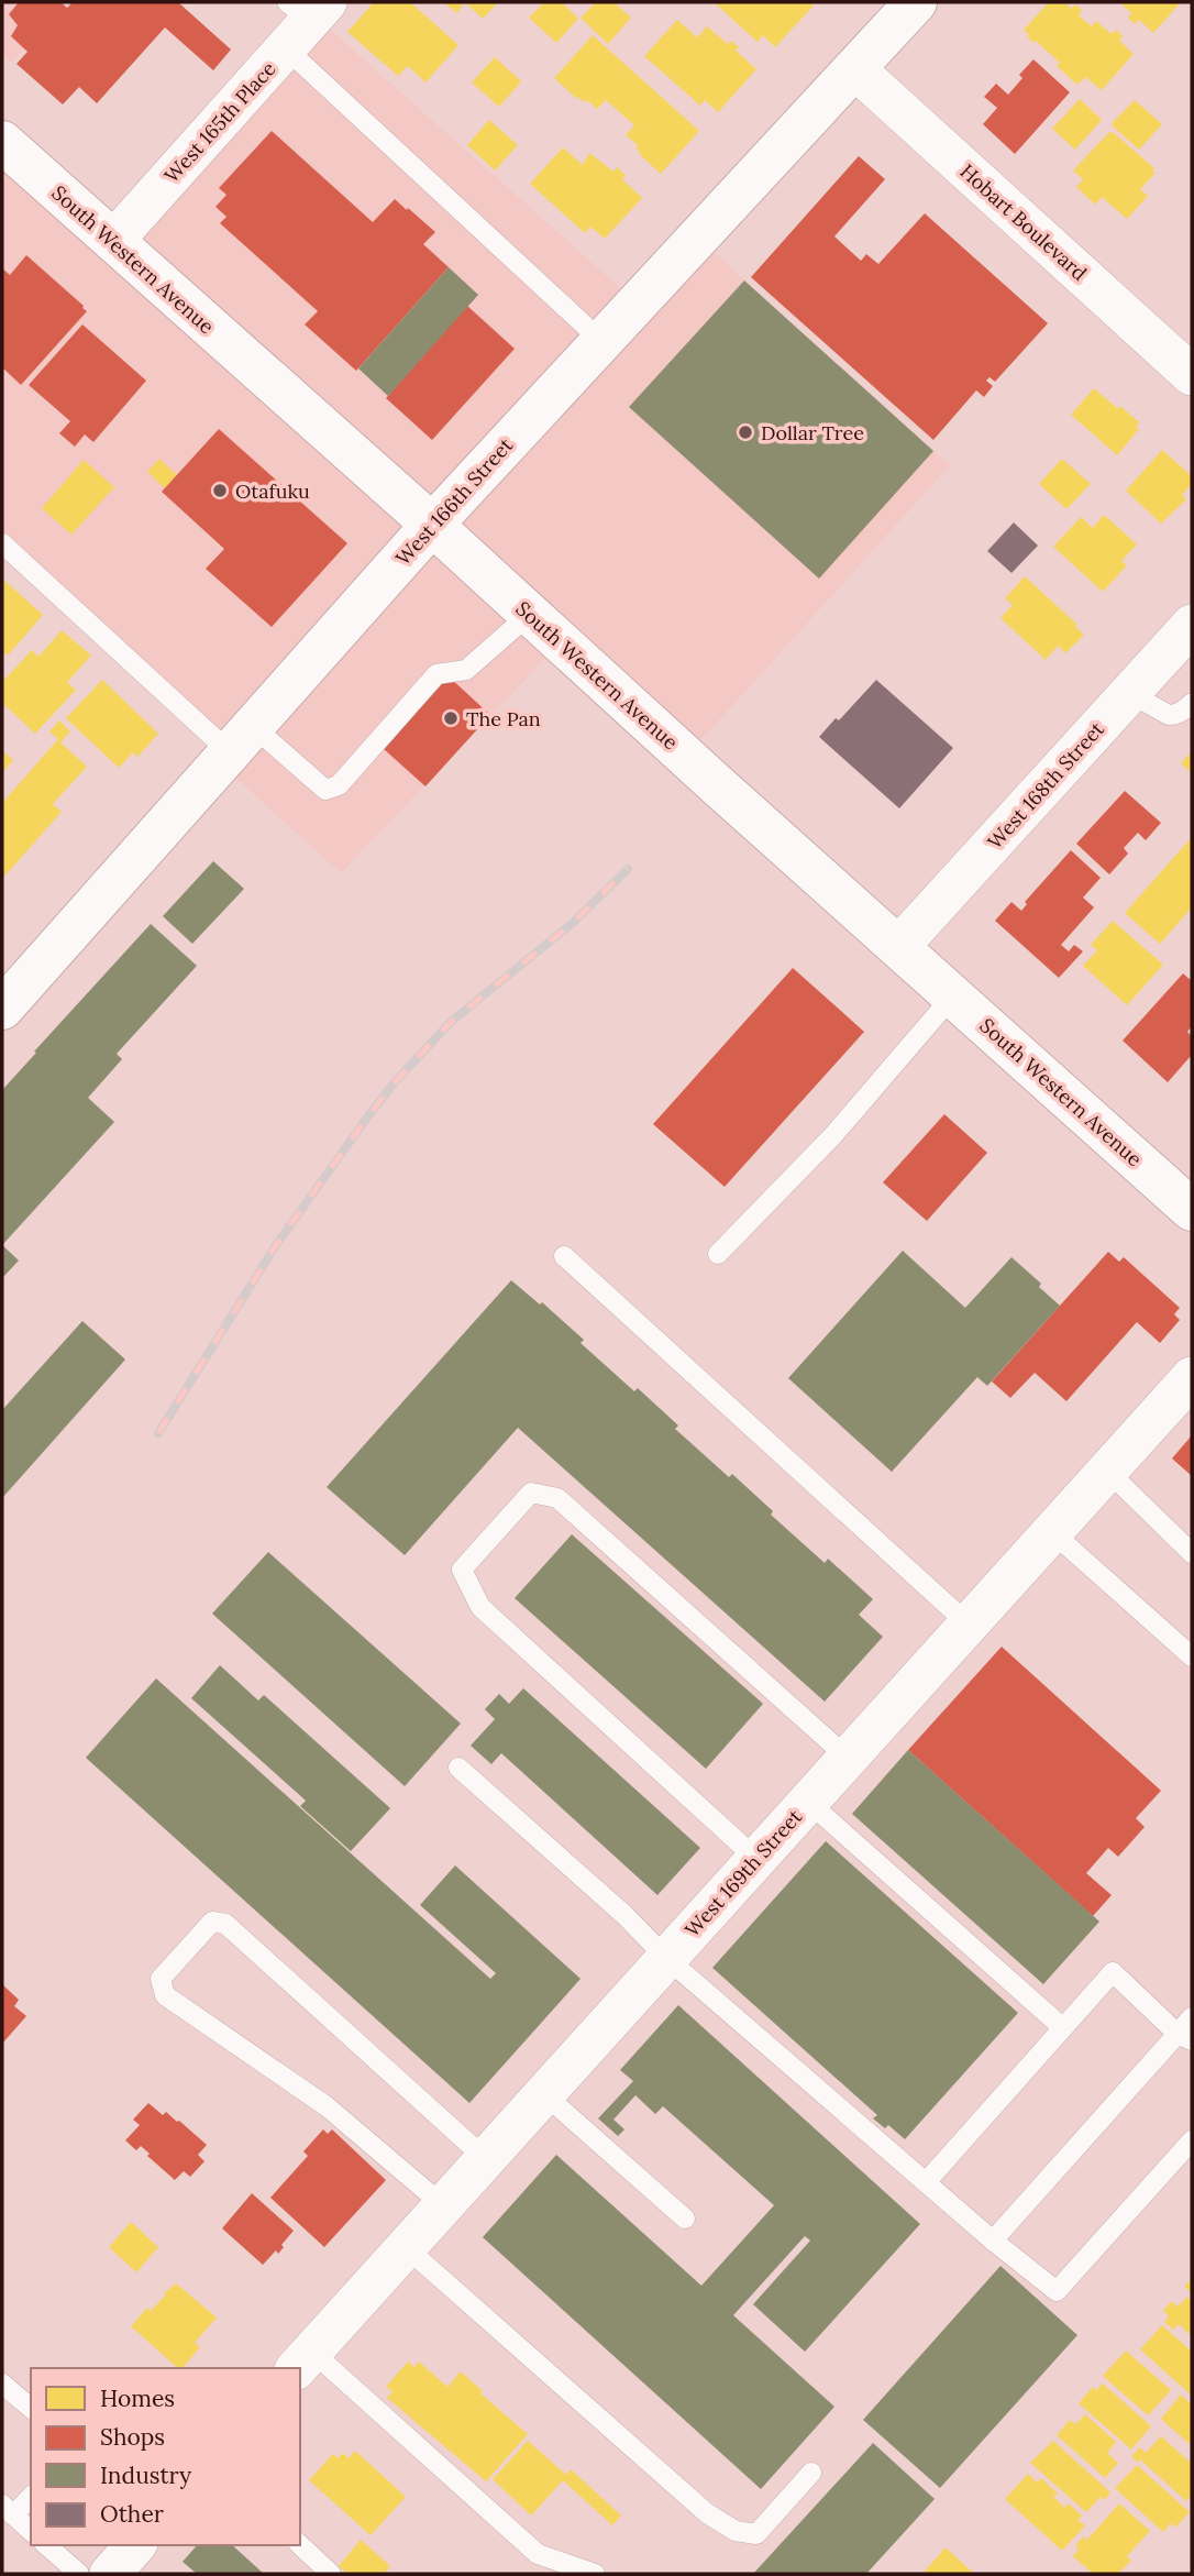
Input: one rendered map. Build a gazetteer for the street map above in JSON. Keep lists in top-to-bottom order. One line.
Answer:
{"streets":{"main road":["South Western Avenue","West 166th Street"],"street":["West 165th Place","Hobart Boulevard","West 168th Street","West 169th Street"]},"crossings":[["West 165th Place","South Western Avenue"],["Hobart Boulevard","West 166th Street"],["South Western Avenue","West 166th Street"],["South Western Avenue","West 168th Street"]],"places":["Dollar Tree","Otafuku","The Pan"],"legend":["Homes","Shops","Industry","Other"]}
